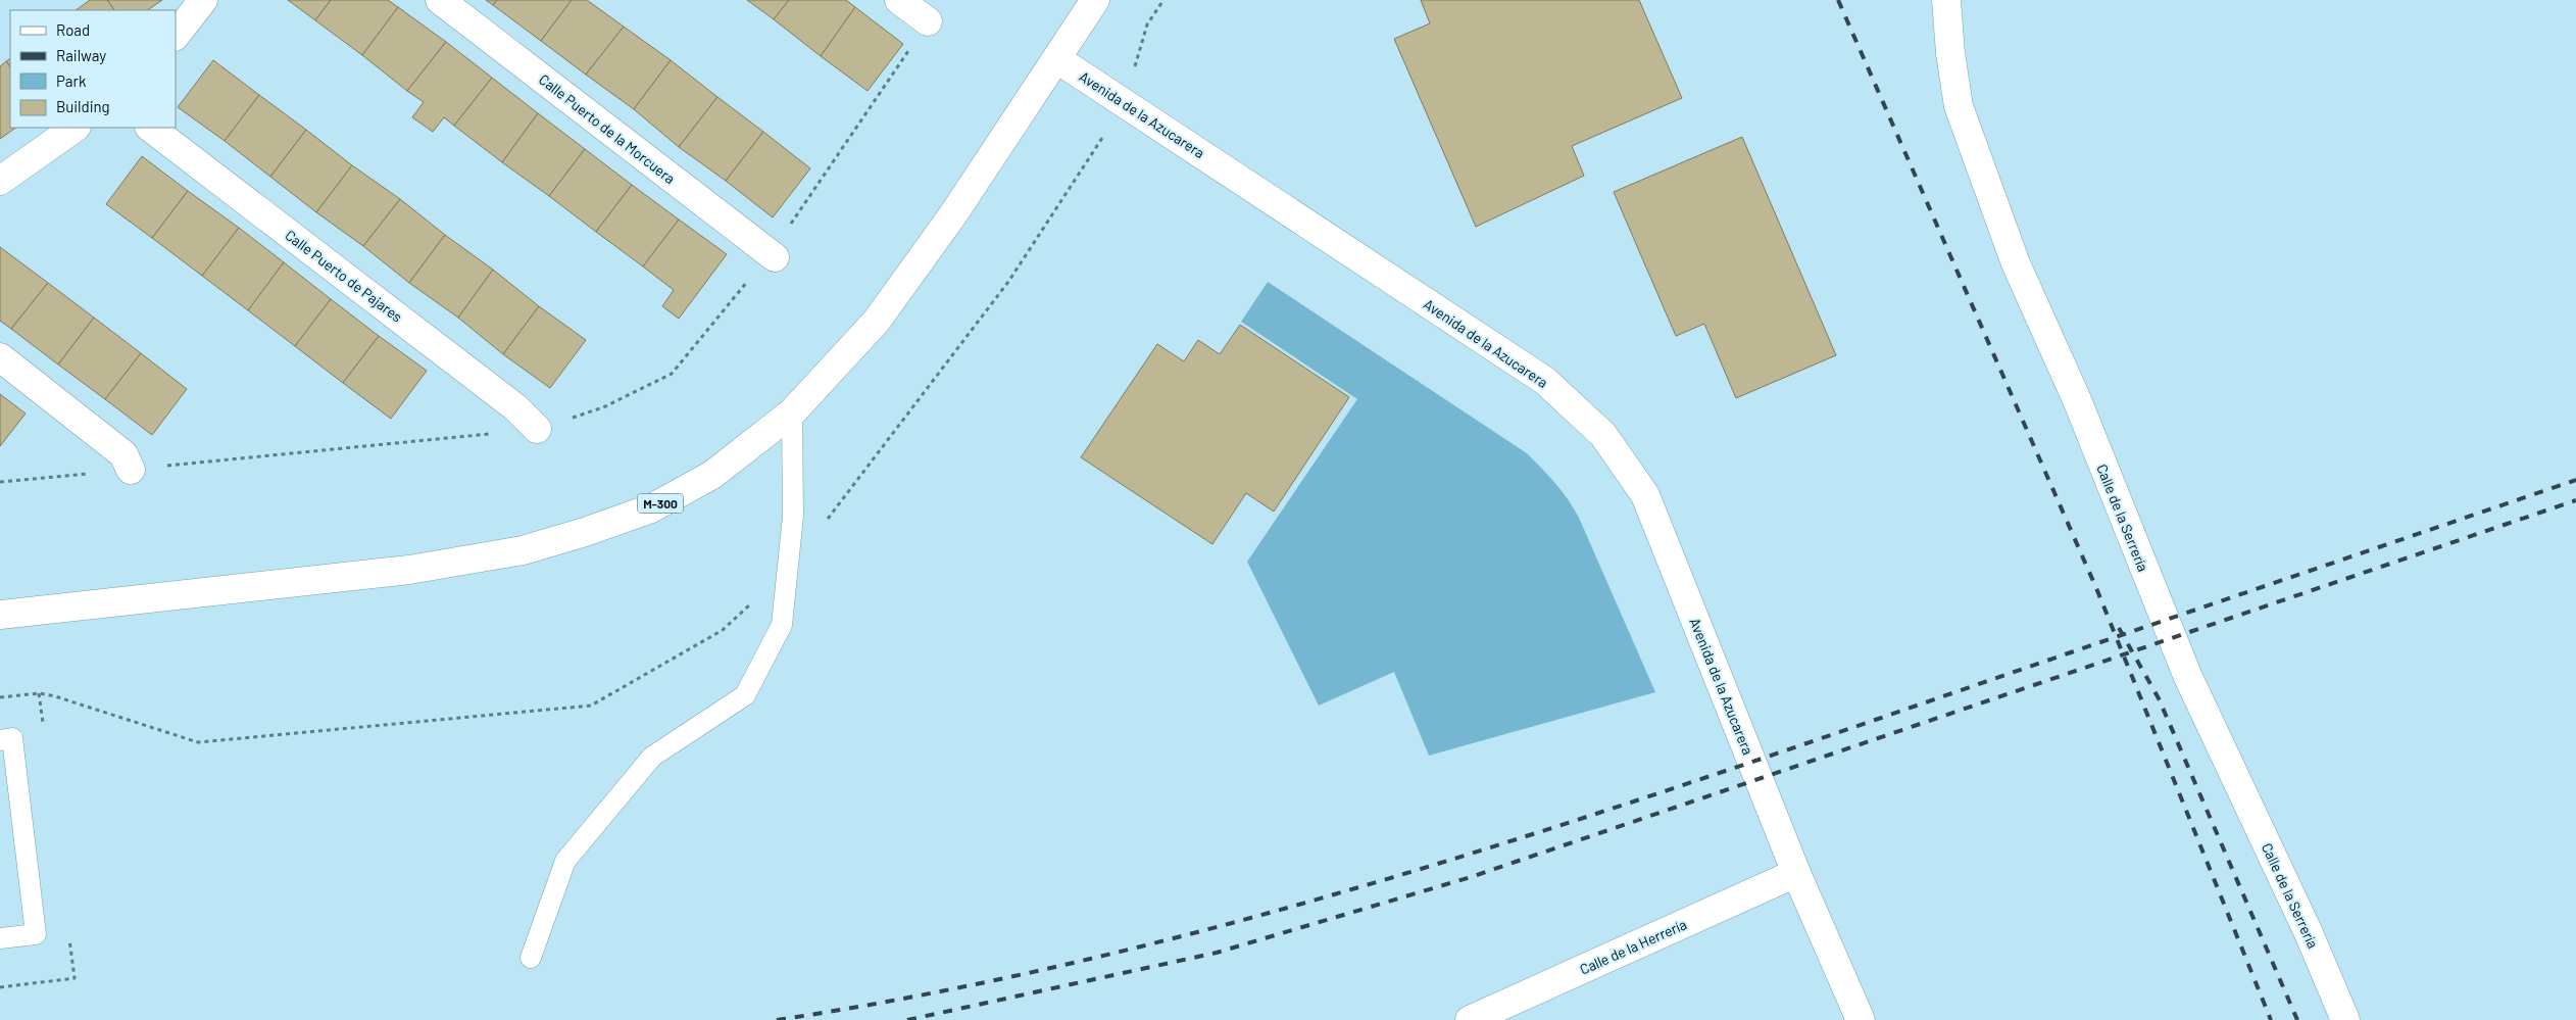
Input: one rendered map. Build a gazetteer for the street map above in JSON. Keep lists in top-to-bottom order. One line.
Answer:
{"streets":{"street":["Avenida de la Azucarera","Calle Puerto de la Morcuera","Calle Puerto de Pajares","M-300","Calle de la Serrería","Calle de la Herrería"]},"crossings":[["Avenida de la Azucarera","M-300"],["Avenida de la Azucarera","Calle de la Herrería"]],"legend":["Road","Railway","Park","Building"]}
